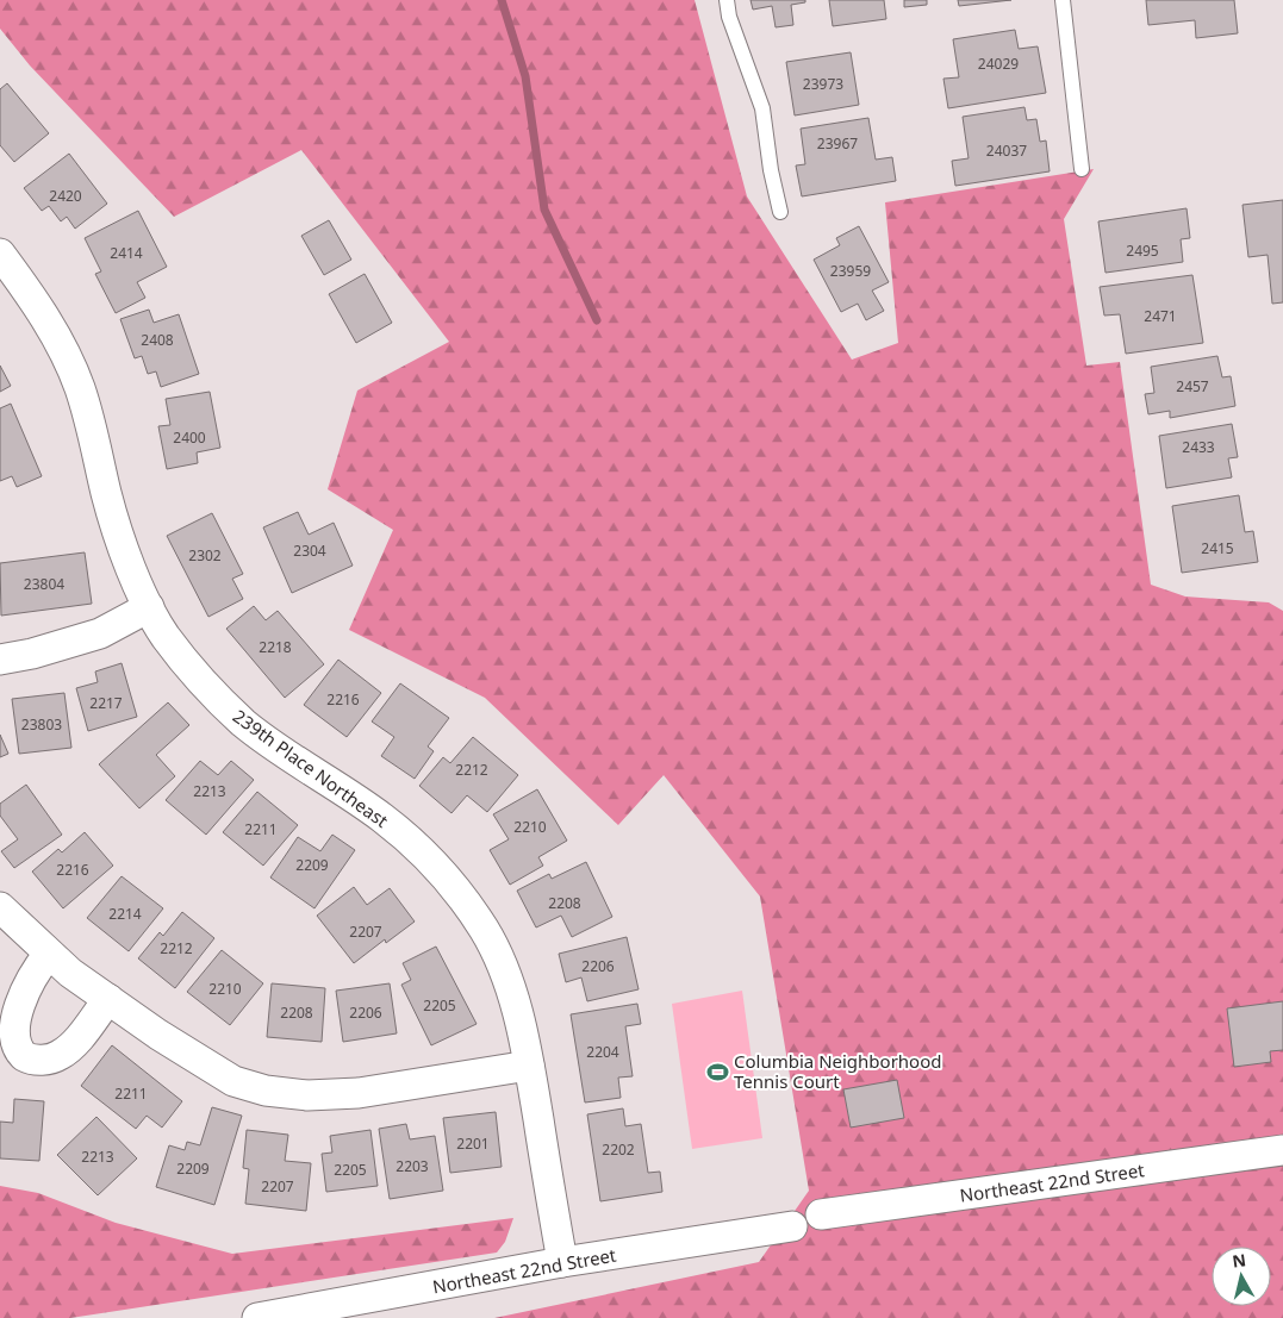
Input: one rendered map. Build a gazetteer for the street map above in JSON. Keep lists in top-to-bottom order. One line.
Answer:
{"streets":{"street":["239th Place Northeast","Northeast 22nd Street"]},"crossings":[["239th Place Northeast","Northeast 22nd Street"]],"places":{"sports":["Columbia Neighborhood Tennis Court"]},"house_numbers":["24029","23973","23967","24037","2420","2495","2414","23959","2471","2408","2457","2400","2433","2415","2304","2302","23804","2218","2216","2217","23803","2212","2213","2210","2211","2209","2216","2208","2214","2207","2212","2206","2210","2205","2208","2206","2204","2211","2201","2202","2213","2203","2209","2205","2207"],"north":"top"}
